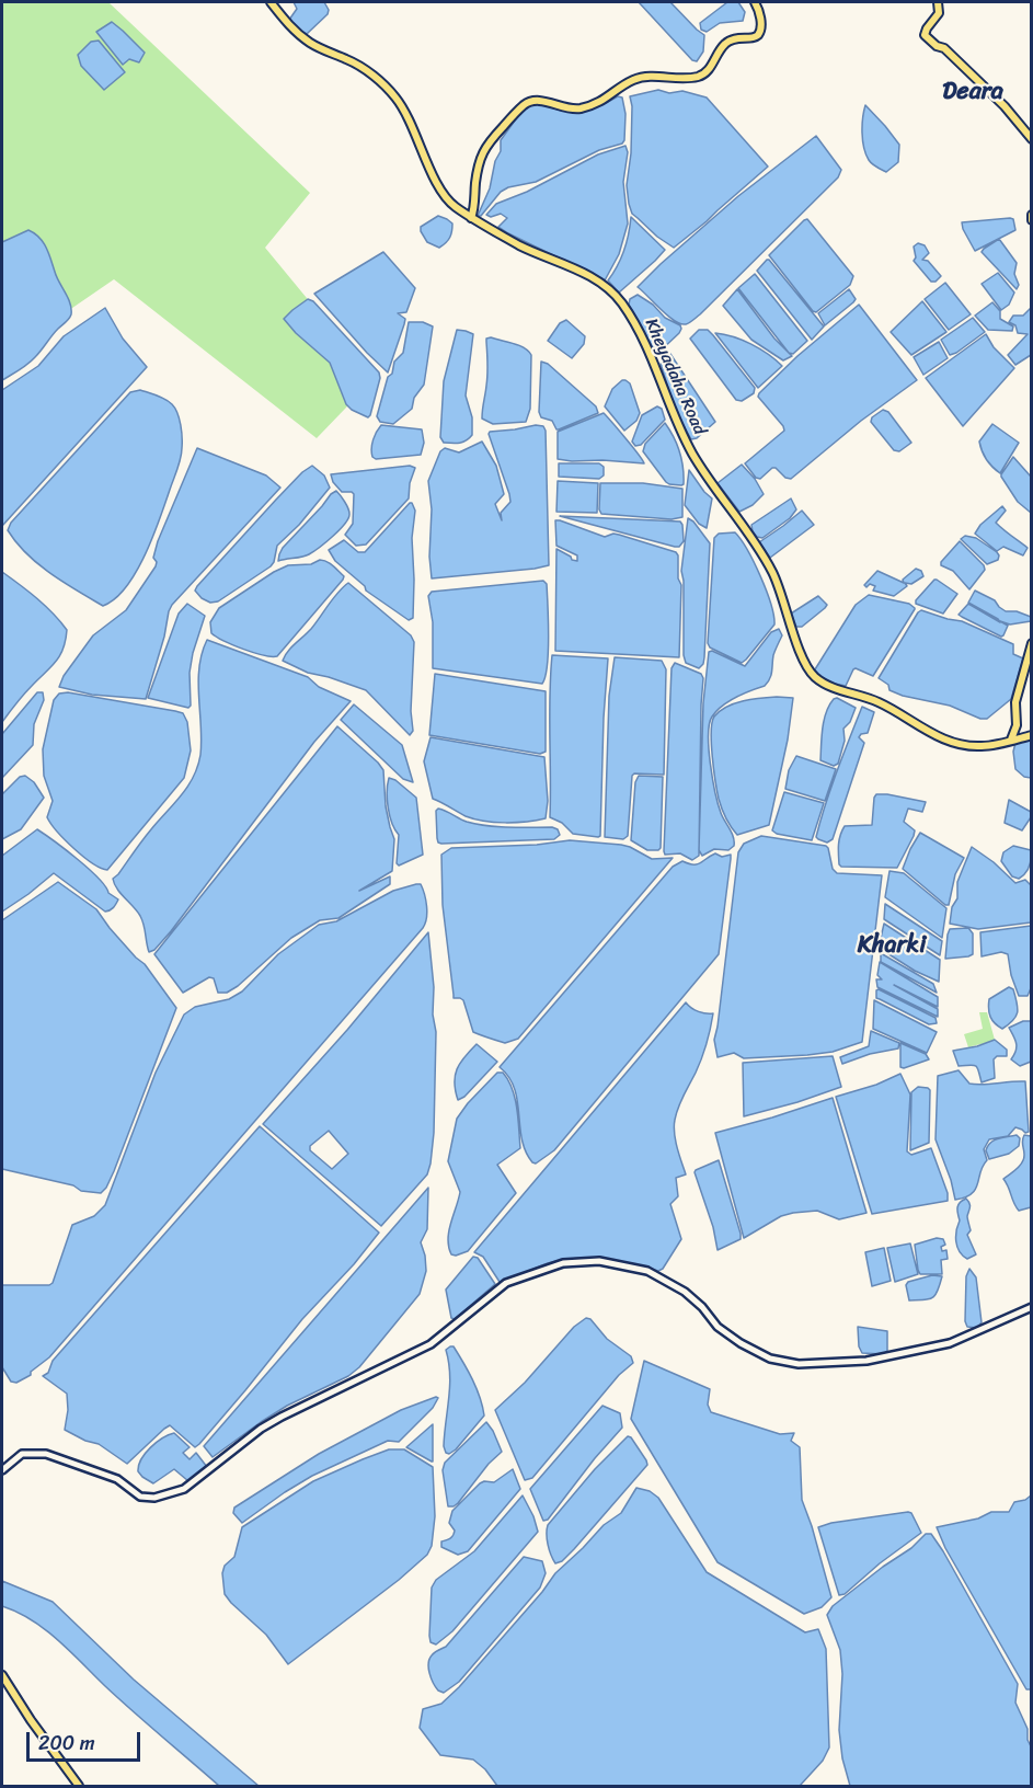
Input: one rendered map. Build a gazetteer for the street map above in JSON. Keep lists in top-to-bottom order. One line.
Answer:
{"streets":{"main road":["Kheyadaha Road"]},"districts":["Deara","Kharki"],"scale_bar":"200 m"}
